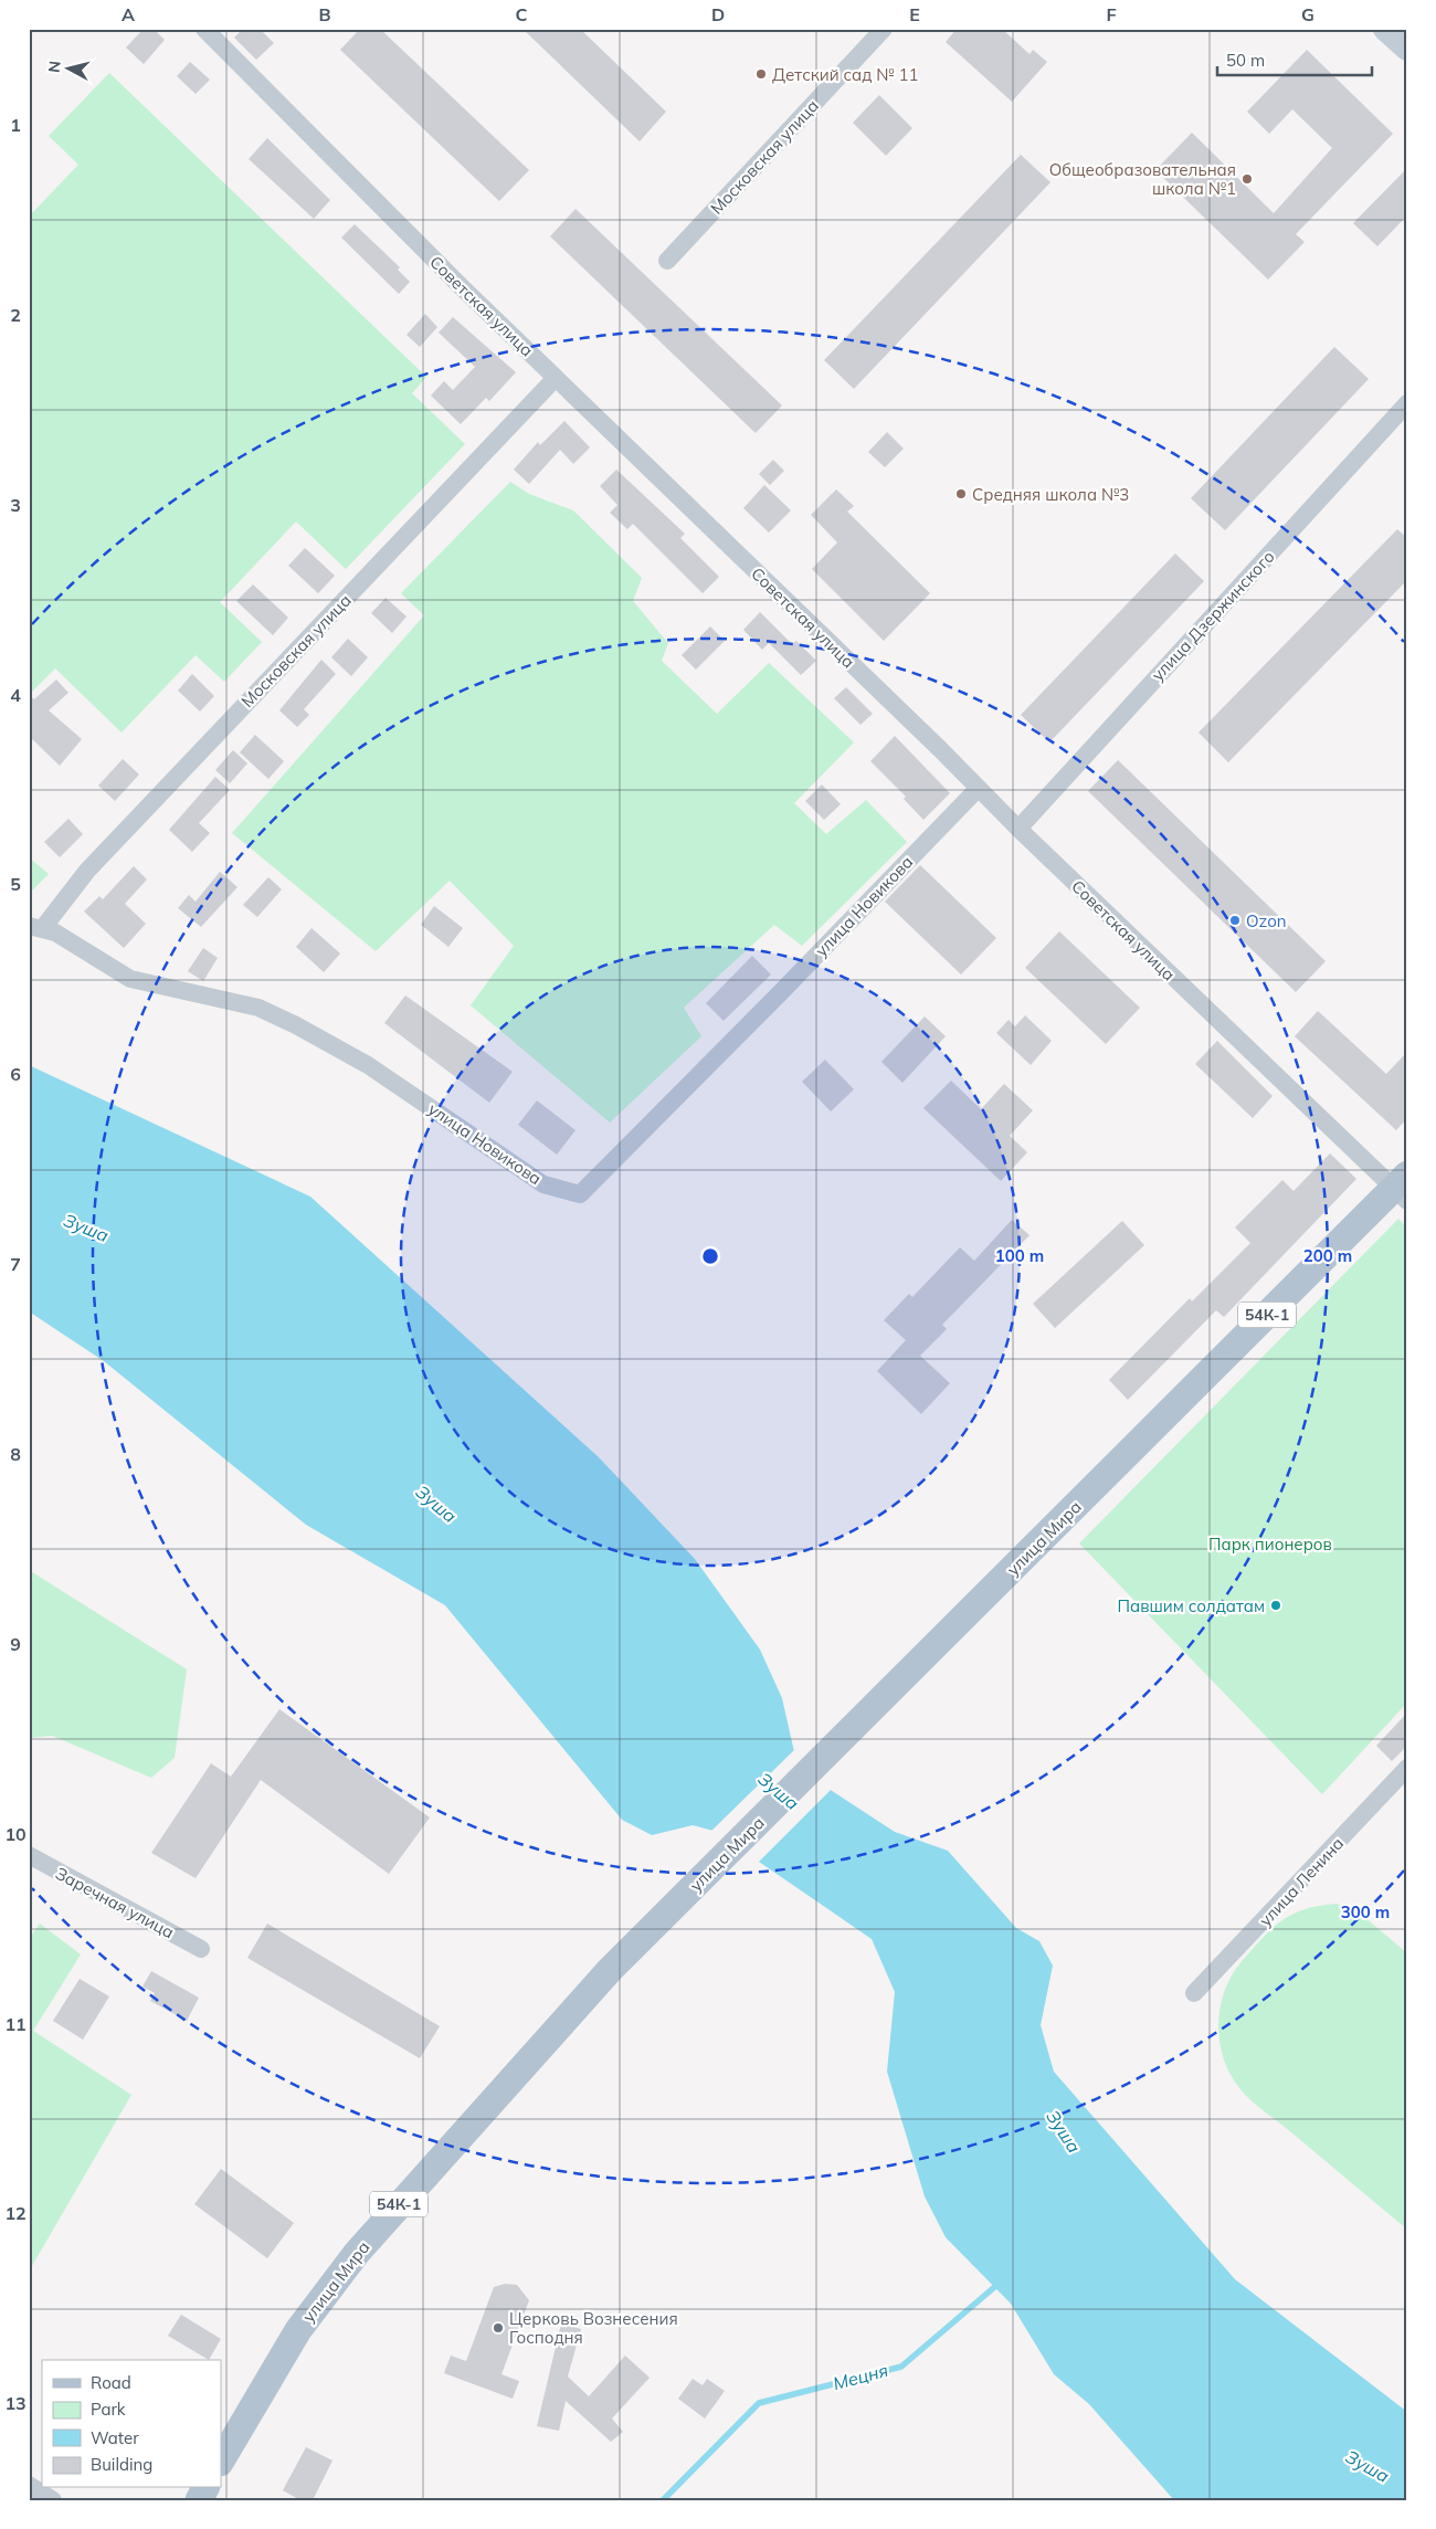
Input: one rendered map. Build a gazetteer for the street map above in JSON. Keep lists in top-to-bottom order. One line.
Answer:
{"streets":{"main road":["54К-1","улица Мира"],"street":["Московская улица","Советская улица","улица Дзержинского","улица Новикова","улица Ленина","Заречная улица"]},"crossings":[["Московская улица","Советская улица"],["Московская улица","улица Новикова"],["Советская улица","улица Дзержинского"],["Советская улица","улица Новикова"],["Советская улица","улица Мира"]],"water":["Зуша","Мецня"],"parks":["Парк пионеров"],"places":["Детский сад № 11","Общеобразовательная школа №1","Средняя школа №3","Ozon","Павшим солдатам","Церковь Вознесения Господня"],"legend":["Road","Park","Water","Building"],"scale_bar":"50 m","north":"left","grid":{"columns":["A","B","C","D","E","F","G"],"rows":["1","2","3","4","5","6","7","8","9","10","11","12","13"]},"rings":["100 m","200 m","300 m"]}
